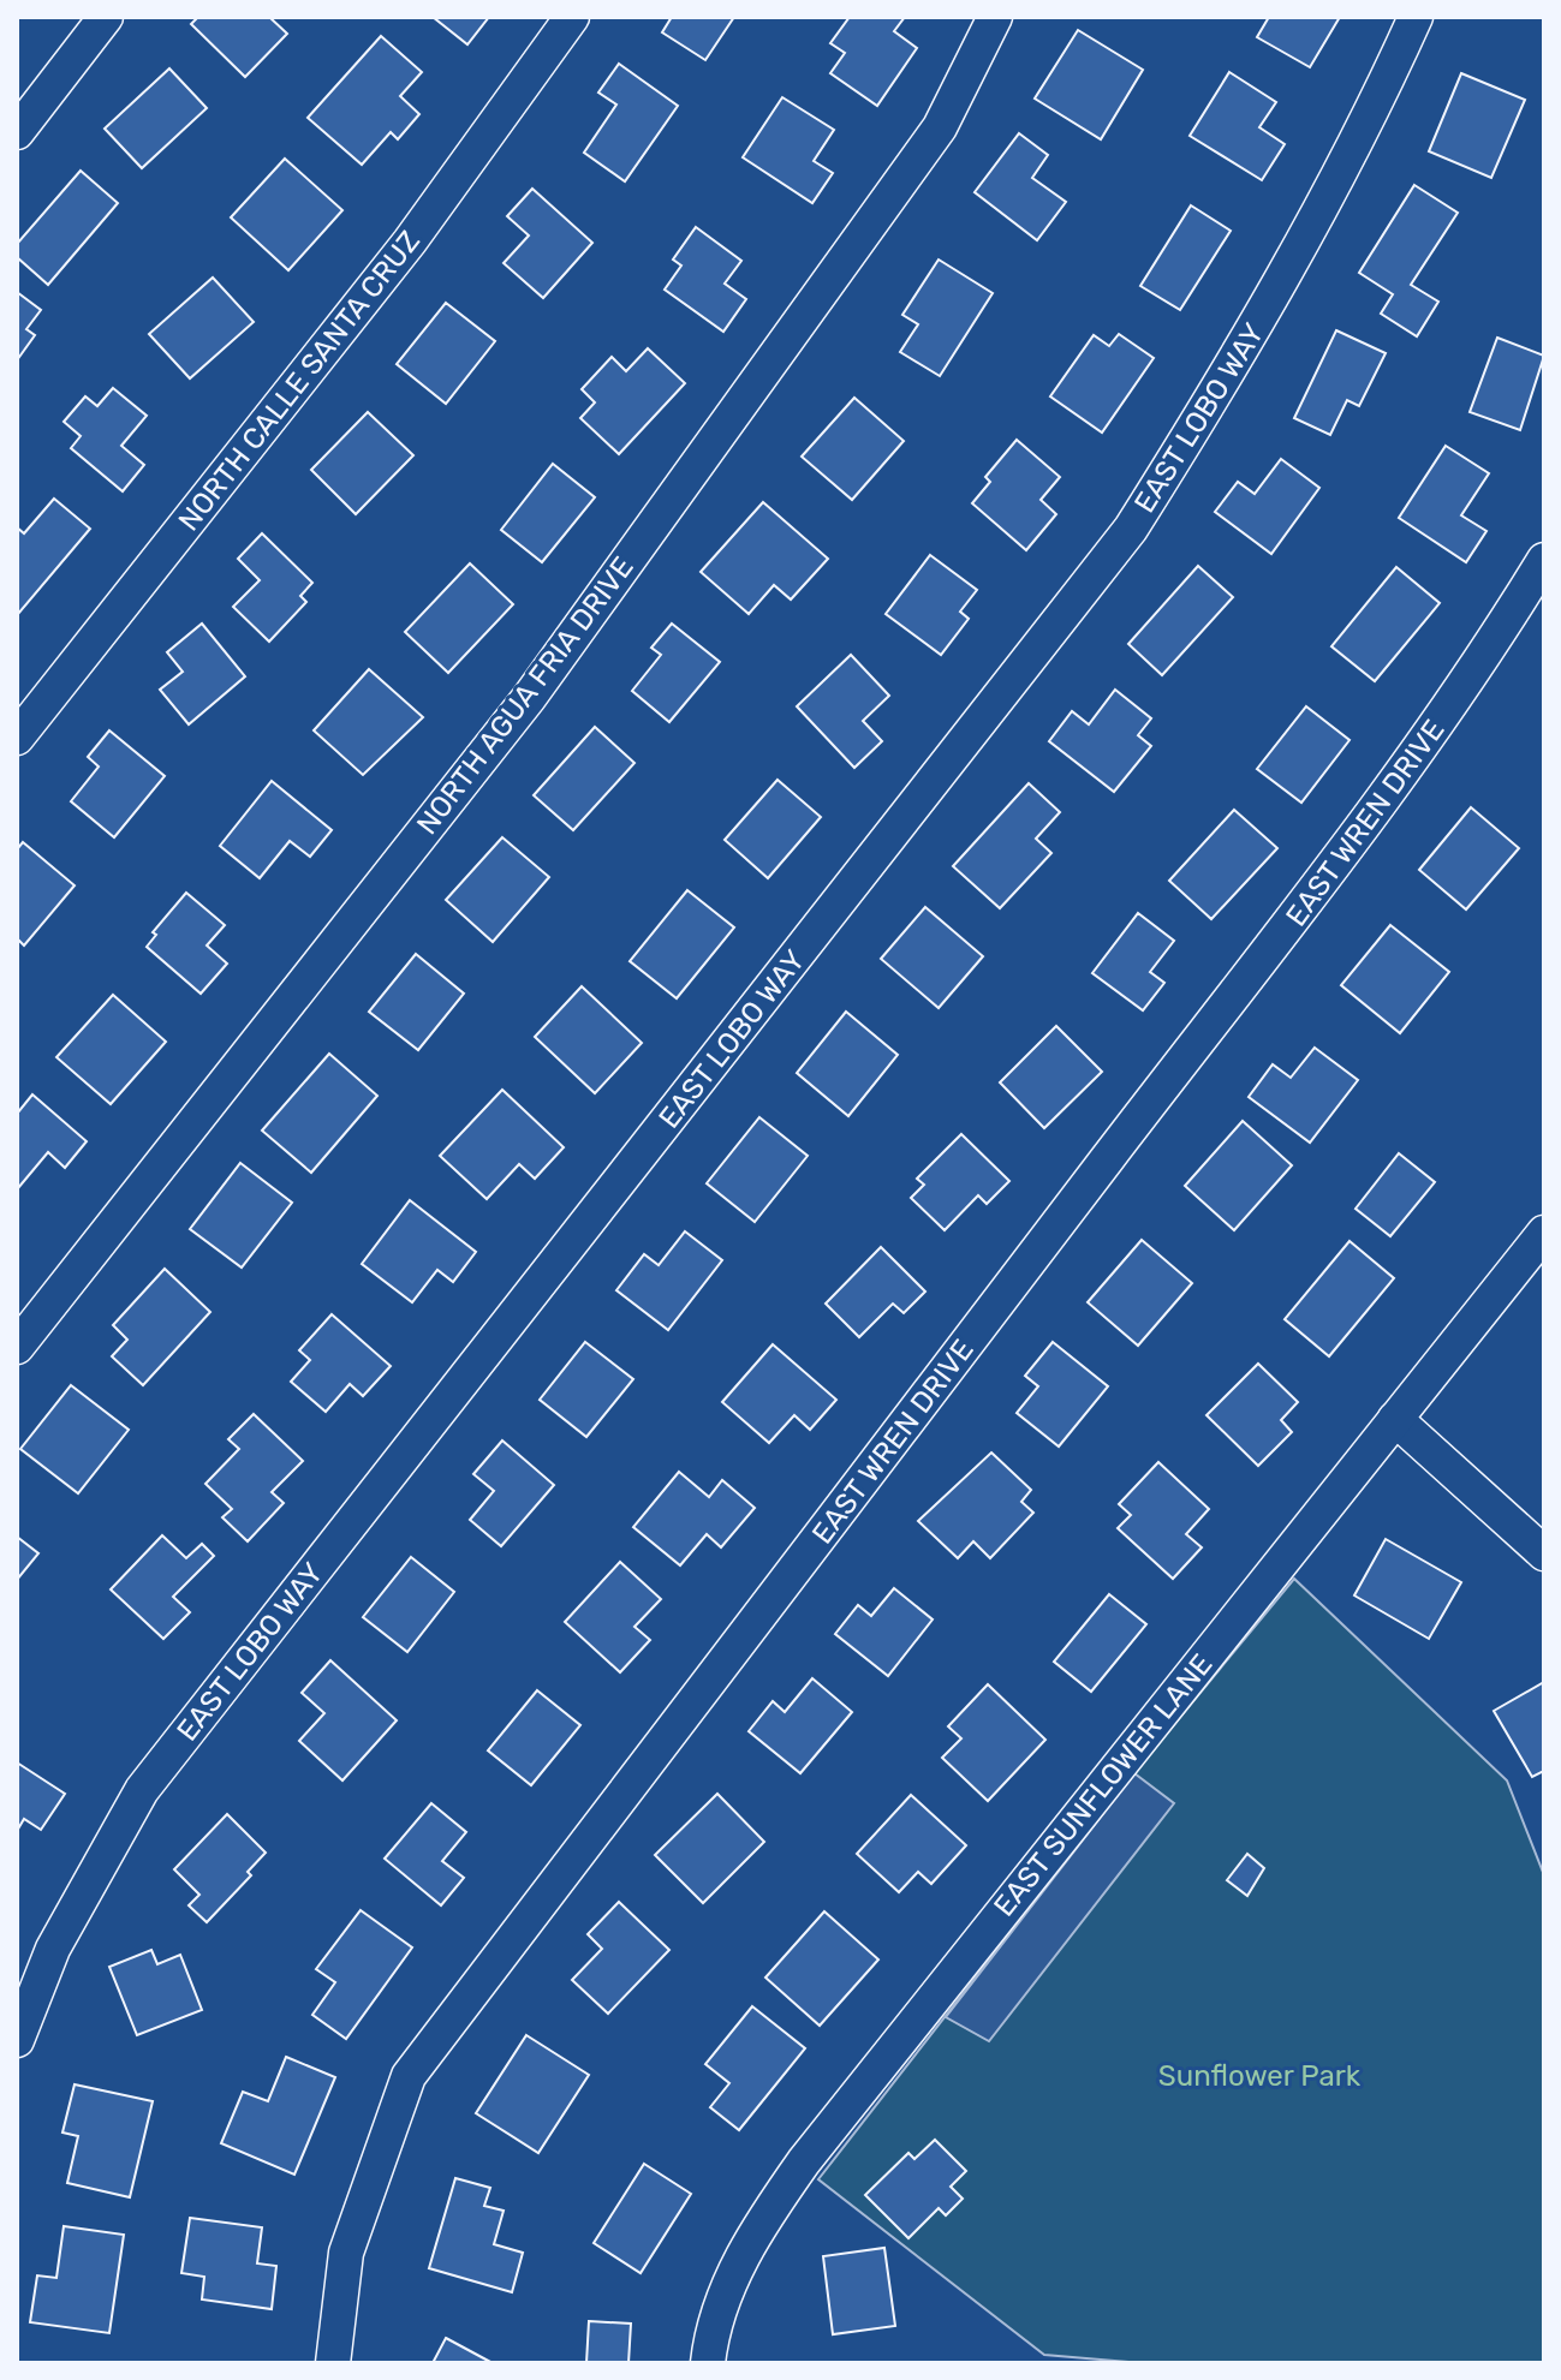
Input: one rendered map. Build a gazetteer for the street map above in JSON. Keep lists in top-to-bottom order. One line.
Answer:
{"streets":{"street":["NORTH CALLE SANTA CRUZ","EAST LOBO WAY","NORTH AGUA FRIA DRIVE","EAST WREN DRIVE","EAST SUNFLOWER LANE"]},"parks":["Sunflower Park"]}
